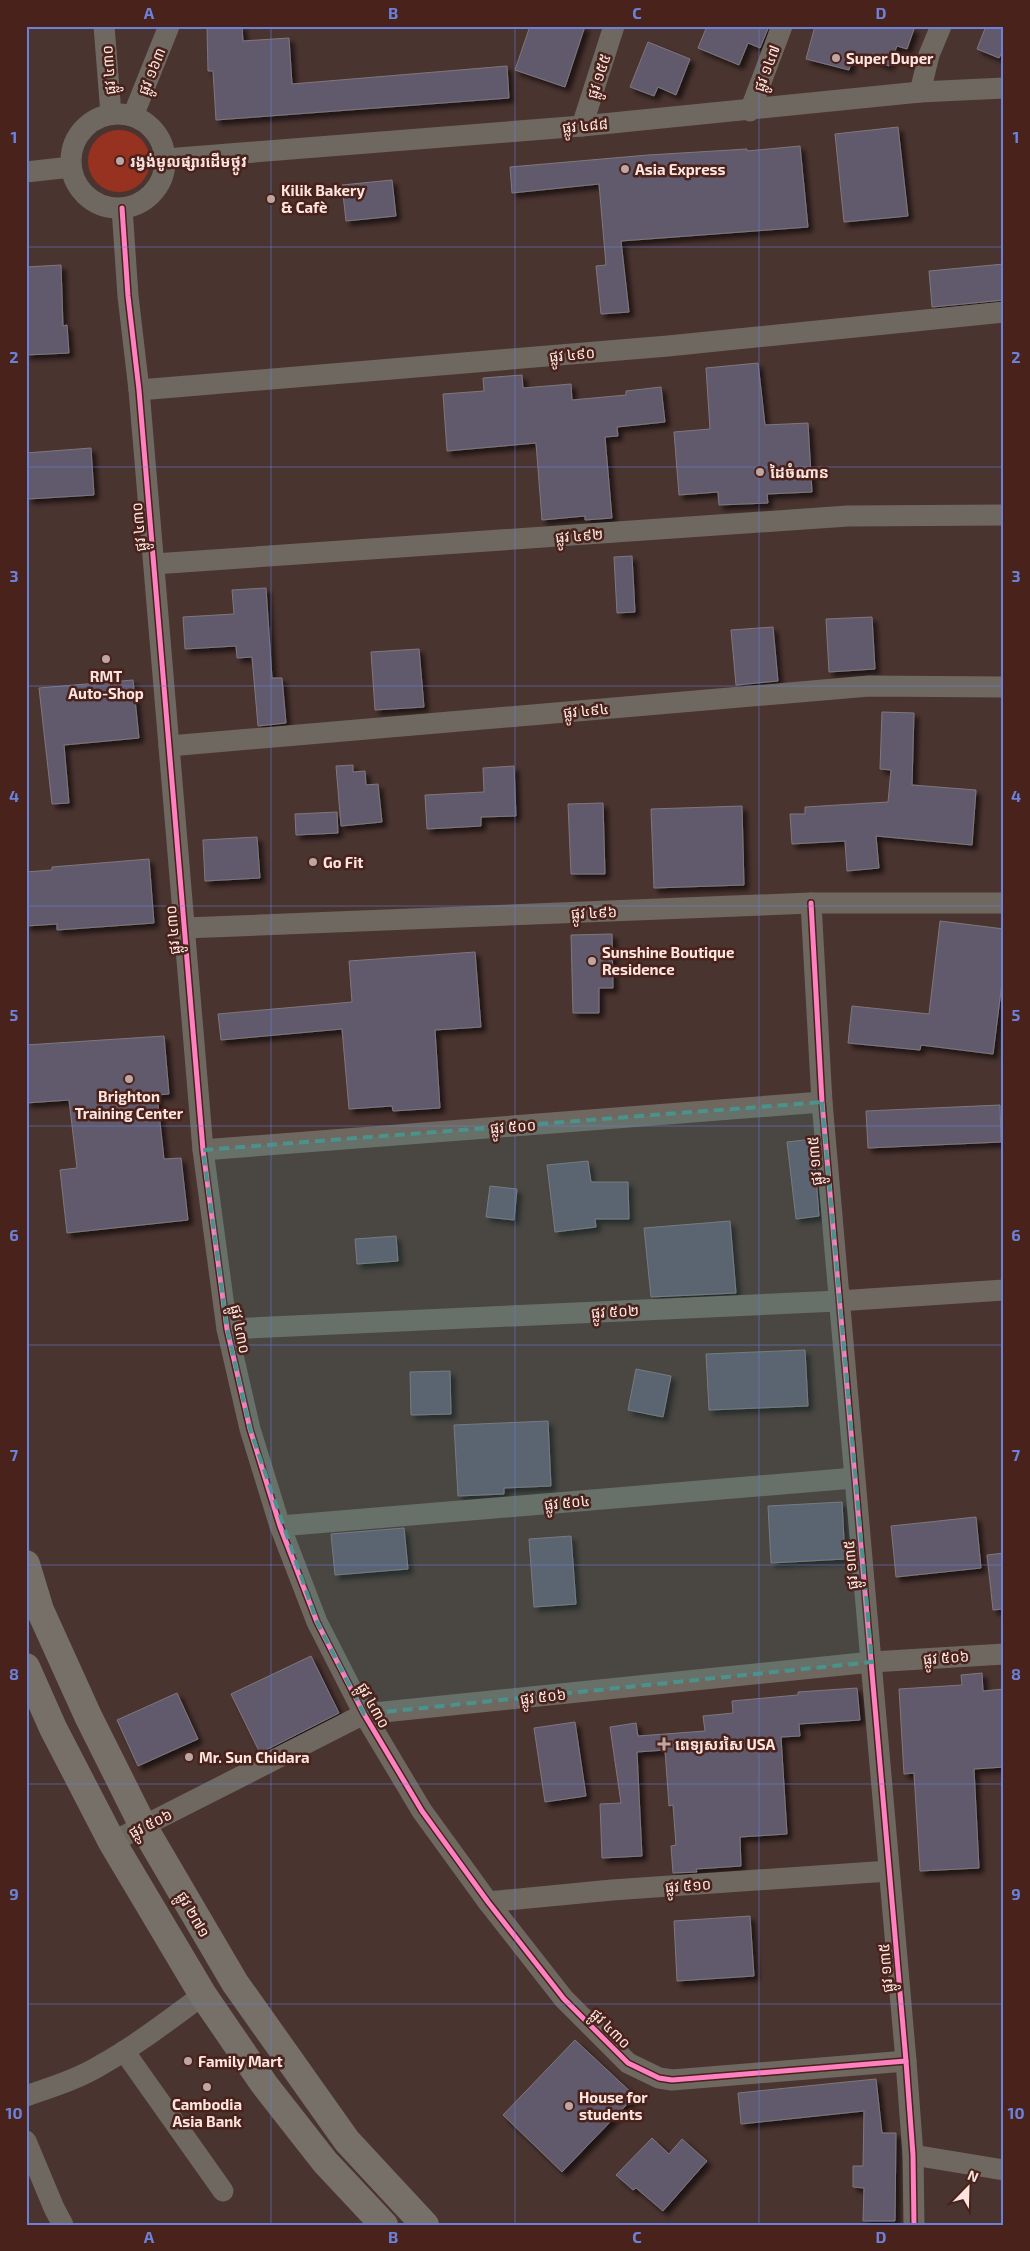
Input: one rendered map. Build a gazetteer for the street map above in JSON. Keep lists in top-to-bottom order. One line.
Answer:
{"streets":{"main road":["ផ្លូវ ២៧១"],"street":["ផ្លូវ ១៤៧","ផ្លូវ ៤៣០","ផ្លូវ ១៦៣","ផ្លូវ ១៥៥","ផ្លូវ ៤៨៨","ផ្លូវ ៤៩០","ផ្លូវ ៤៩២","ផ្លូវ ៤៩៤","ផ្លូវ ៤៩៦","ផ្លូវ ៥០០","ផ្លូវ ១៣៥","ផ្លូវ ៥០២","ផ្លូវ ៥០៤","ផ្លូវ ៥០៦","ផ្លូវ ៥១០"]},"crossings":[["ផ្លូវ ១៤៧","ផ្លូវ ៤៨៨"],["ផ្លូវ ៤៣០","ផ្លូវ ១៦៣"],["ផ្លូវ ៤៣០","ផ្លូវ ៤៨៨"],["ផ្លូវ ៤៣០","ផ្លូវ ៤៩០"],["ផ្លូវ ៤៣០","ផ្លូវ ៤៩២"],["ផ្លូវ ៤៣០","ផ្លូវ ៤៩៤"],["ផ្លូវ ៤៣០","ផ្លូវ ៤៩៦"],["ផ្លូវ ៤៣០","ផ្លូវ ៥០០"],["ផ្លូវ ៤៣០","ផ្លូវ ១៣៥"],["ផ្លូវ ៤៣០","ផ្លូវ ៥០២"],["ផ្លូវ ៤៣០","ផ្លូវ ៥០៤"],["ផ្លូវ ៤៣០","ផ្លូវ ៥០៦"],["ផ្លូវ ៤៣០","ផ្លូវ ៥១០"],["ផ្លូវ ១៦៣","ផ្លូវ ៤៨៨"],["ផ្លូវ ១៥៥","ផ្លូវ ៤៨៨"],["ផ្លូវ ៤៩៦","ផ្លូវ ១៣៥"],["ផ្លូវ ៥០០","ផ្លូវ ១៣៥"],["ផ្លូវ ១៣៥","ផ្លូវ ៥០២"],["ផ្លូវ ១៣៥","ផ្លូវ ៥០៤"],["ផ្លូវ ១៣៥","ផ្លូវ ៥០៦"],["ផ្លូវ ១៣៥","ផ្លូវ ៥១០"],["ផ្លូវ ៥០៦","ផ្លូវ ២៧១"]],"places":{"other":["Super Duper","រង្វង់មូលផ្សារដើមថ្កូវ","Asia Express","Kilik Bakery & Cafè","ដៃចំណាន","RMT Auto-Shop","Go Fit","Sunshine Boutique Residence","Brighton Training Center","Mr. Sun Chidara","Family Mart","Cambodia Asia Bank","House for students"],"health":["ពេទ្យសរសៃ USA"]},"north":"top right","grid":{"columns":["A","B","C","D"],"rows":["1","2","3","4","5","6","7","8","9","10"]}}
